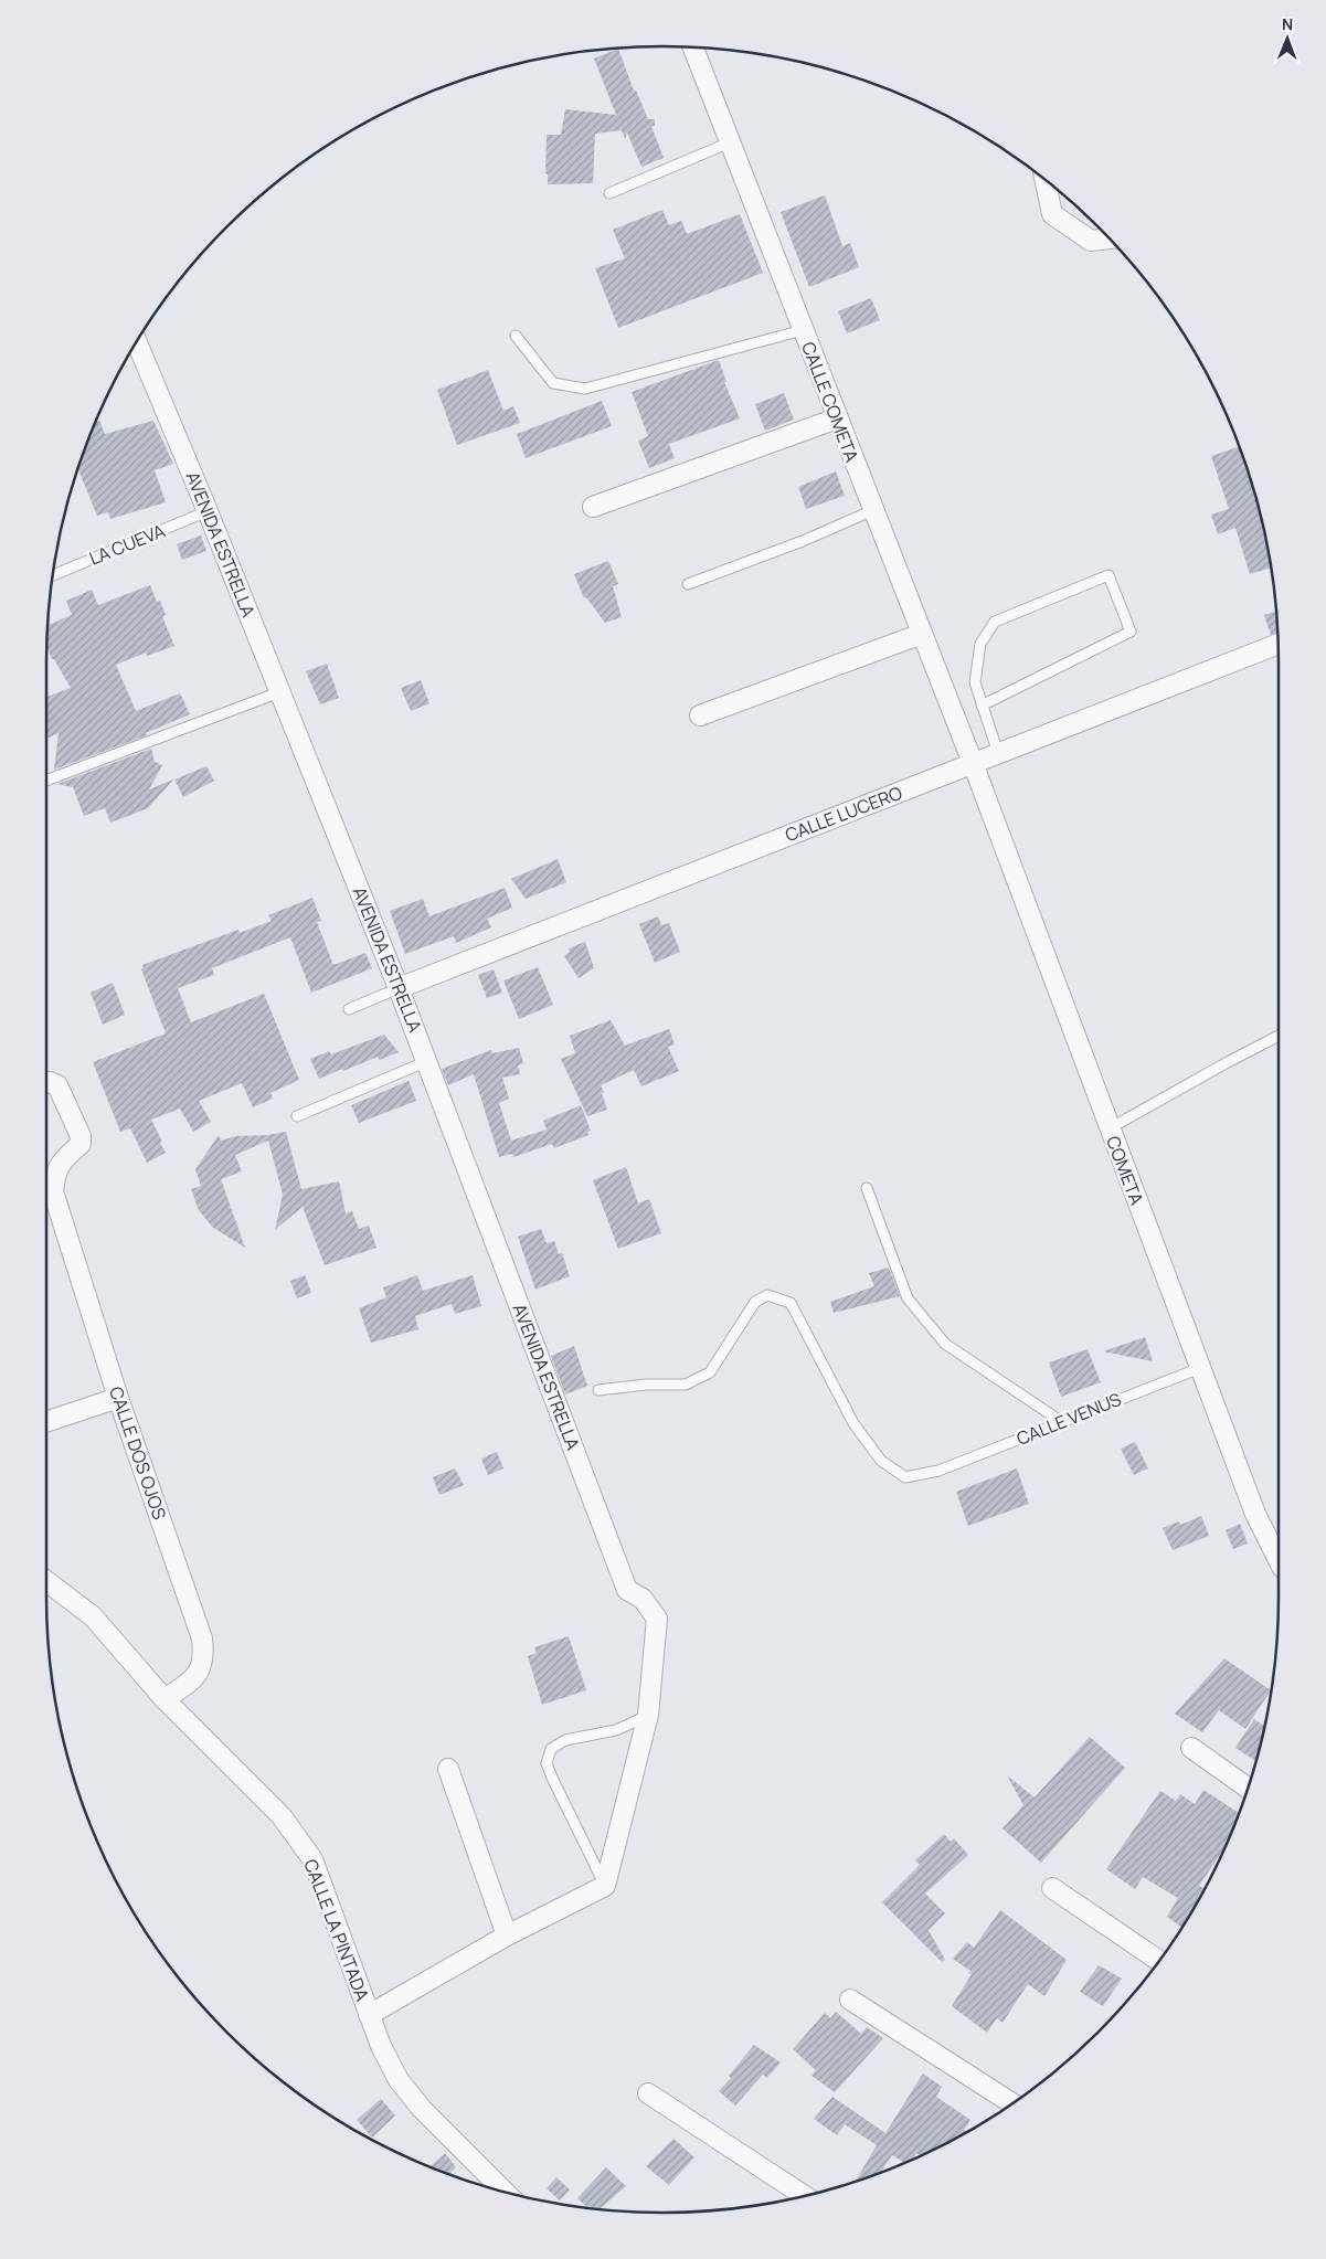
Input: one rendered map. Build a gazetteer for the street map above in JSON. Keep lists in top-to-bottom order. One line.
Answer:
{"streets":{"street":["CALLE COMETA","AVENIDA ESTRELLA","CALLE LUCERO","COMETA","CALLE DOS OJOS","CALLE LA PINTADA"],"lane":["LA CUEVA","CALLE VENUS"]},"crossings":[["CALLE COMETA","CALLE LUCERO"],["CALLE COMETA","COMETA"],["LA CUEVA","AVENIDA ESTRELLA"],["AVENIDA ESTRELLA","CALLE LUCERO"],["CALLE LUCERO","COMETA"],["COMETA","CALLE VENUS"],["CALLE DOS OJOS","CALLE LA PINTADA"]],"north":"top"}
